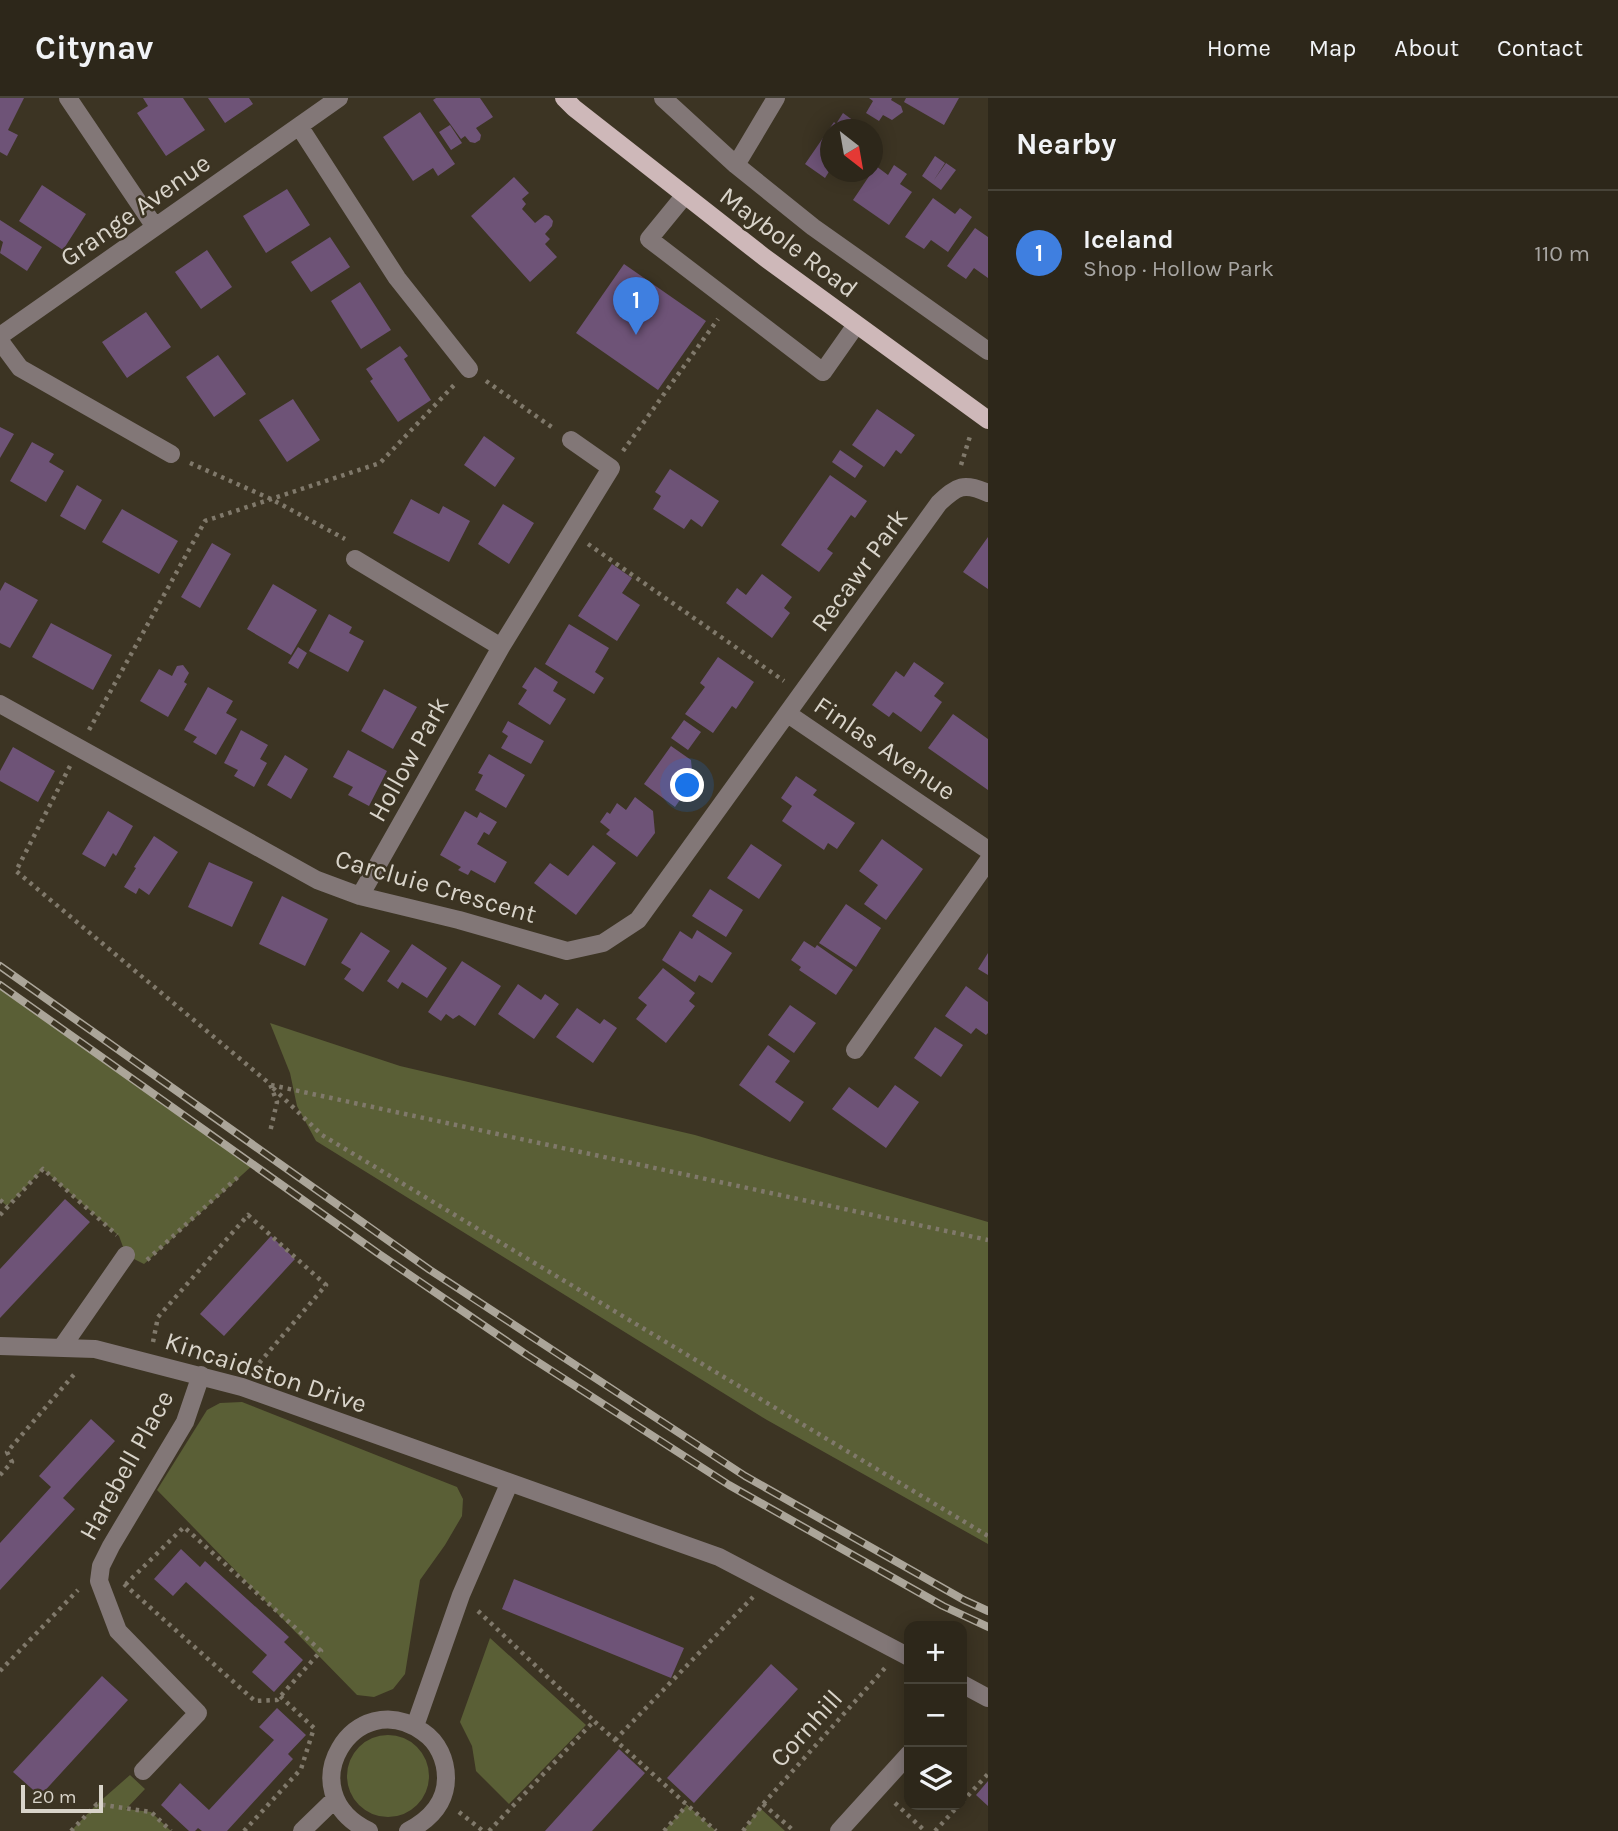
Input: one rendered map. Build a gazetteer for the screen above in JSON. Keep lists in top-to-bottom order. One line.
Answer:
{"streets":{"main road":["Maybole Road"],"street":["Grange Avenue","Recawr Park","Finlas Avenue","Hollow Park","Carcluie Crescent","Kincaidston Drive","Harebell Place"],"path":["Cornhill"]},"crossings":[["Recawr Park","Finlas Avenue"],["Recawr Park","Carcluie Crescent"],["Finlas Avenue","Carcluie Crescent"],["Hollow Park","Carcluie Crescent"],["Kincaidston Drive","Harebell Place"]],"scale_bar":"20 m","north":"bottom right","page":{"header":"Citynav","nav":["Home","Map","About","Contact"],"heading":"Nearby","list":[{"mark":"1","name":"Iceland","note":"Shop · Hollow Park","value":"110 m"}],"pins":"1","map_buttons":["+","−"],"scale":"20 m"}}
